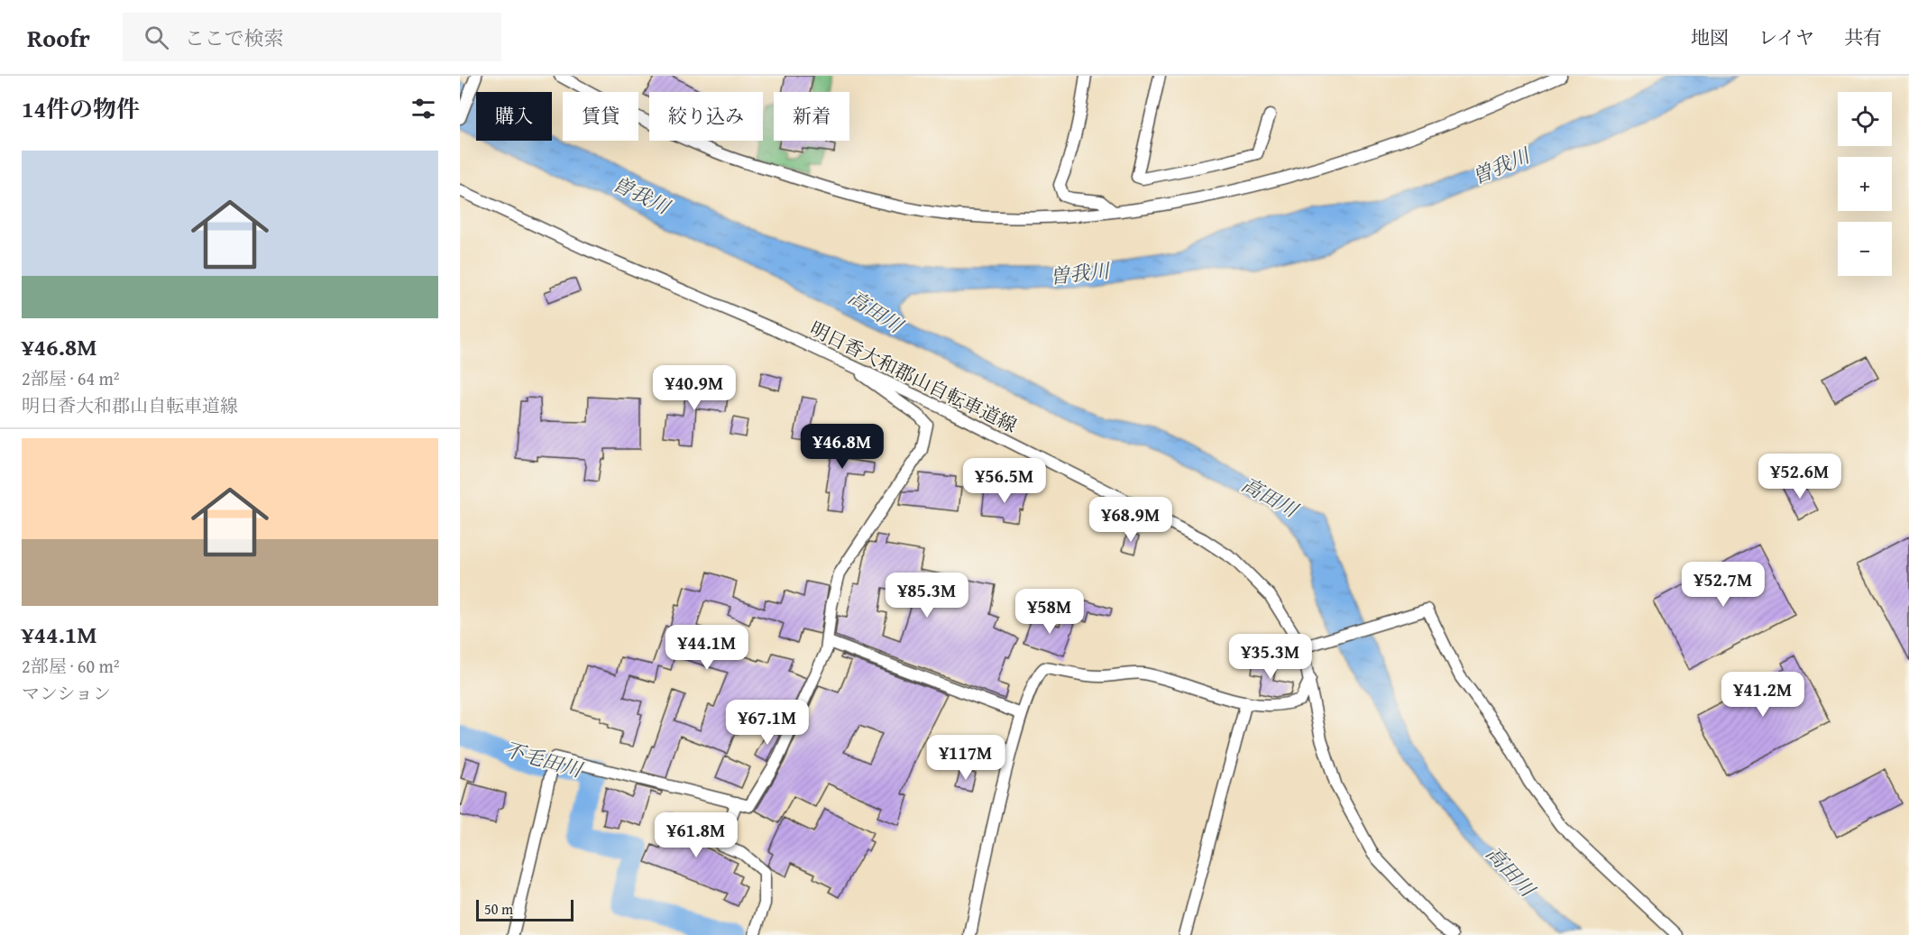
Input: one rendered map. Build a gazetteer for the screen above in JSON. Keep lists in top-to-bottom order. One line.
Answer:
{"streets":{"street":["明日香大和郡山自転車道線"]},"water":["曽我川","高田川","不毛田川"],"scale_bar":"50 m","page":{"header":"Roofr","search":"ここで検索","nav":["地図","レイヤ","共有"],"heading":"14件の物件","map_buttons":["+","−"],"chip":["購入","賃貸","絞り込み","新着"],"list":[{"name":"¥46.8M","note":"2部屋 · 64 m² · 明日香大和郡山自転車道線"},{"name":"¥44.1M","note":"2部屋 · 60 m² · マンション"}],"price":["¥40.9M","¥46.8M","¥52.6M","¥56.5M","¥68.9M","¥52.7M","¥85.3M","¥58M","¥44.1M","¥35.3M","¥41.2M","¥67.1M","¥117M","¥61.8M"],"scale":"50 m"}}
